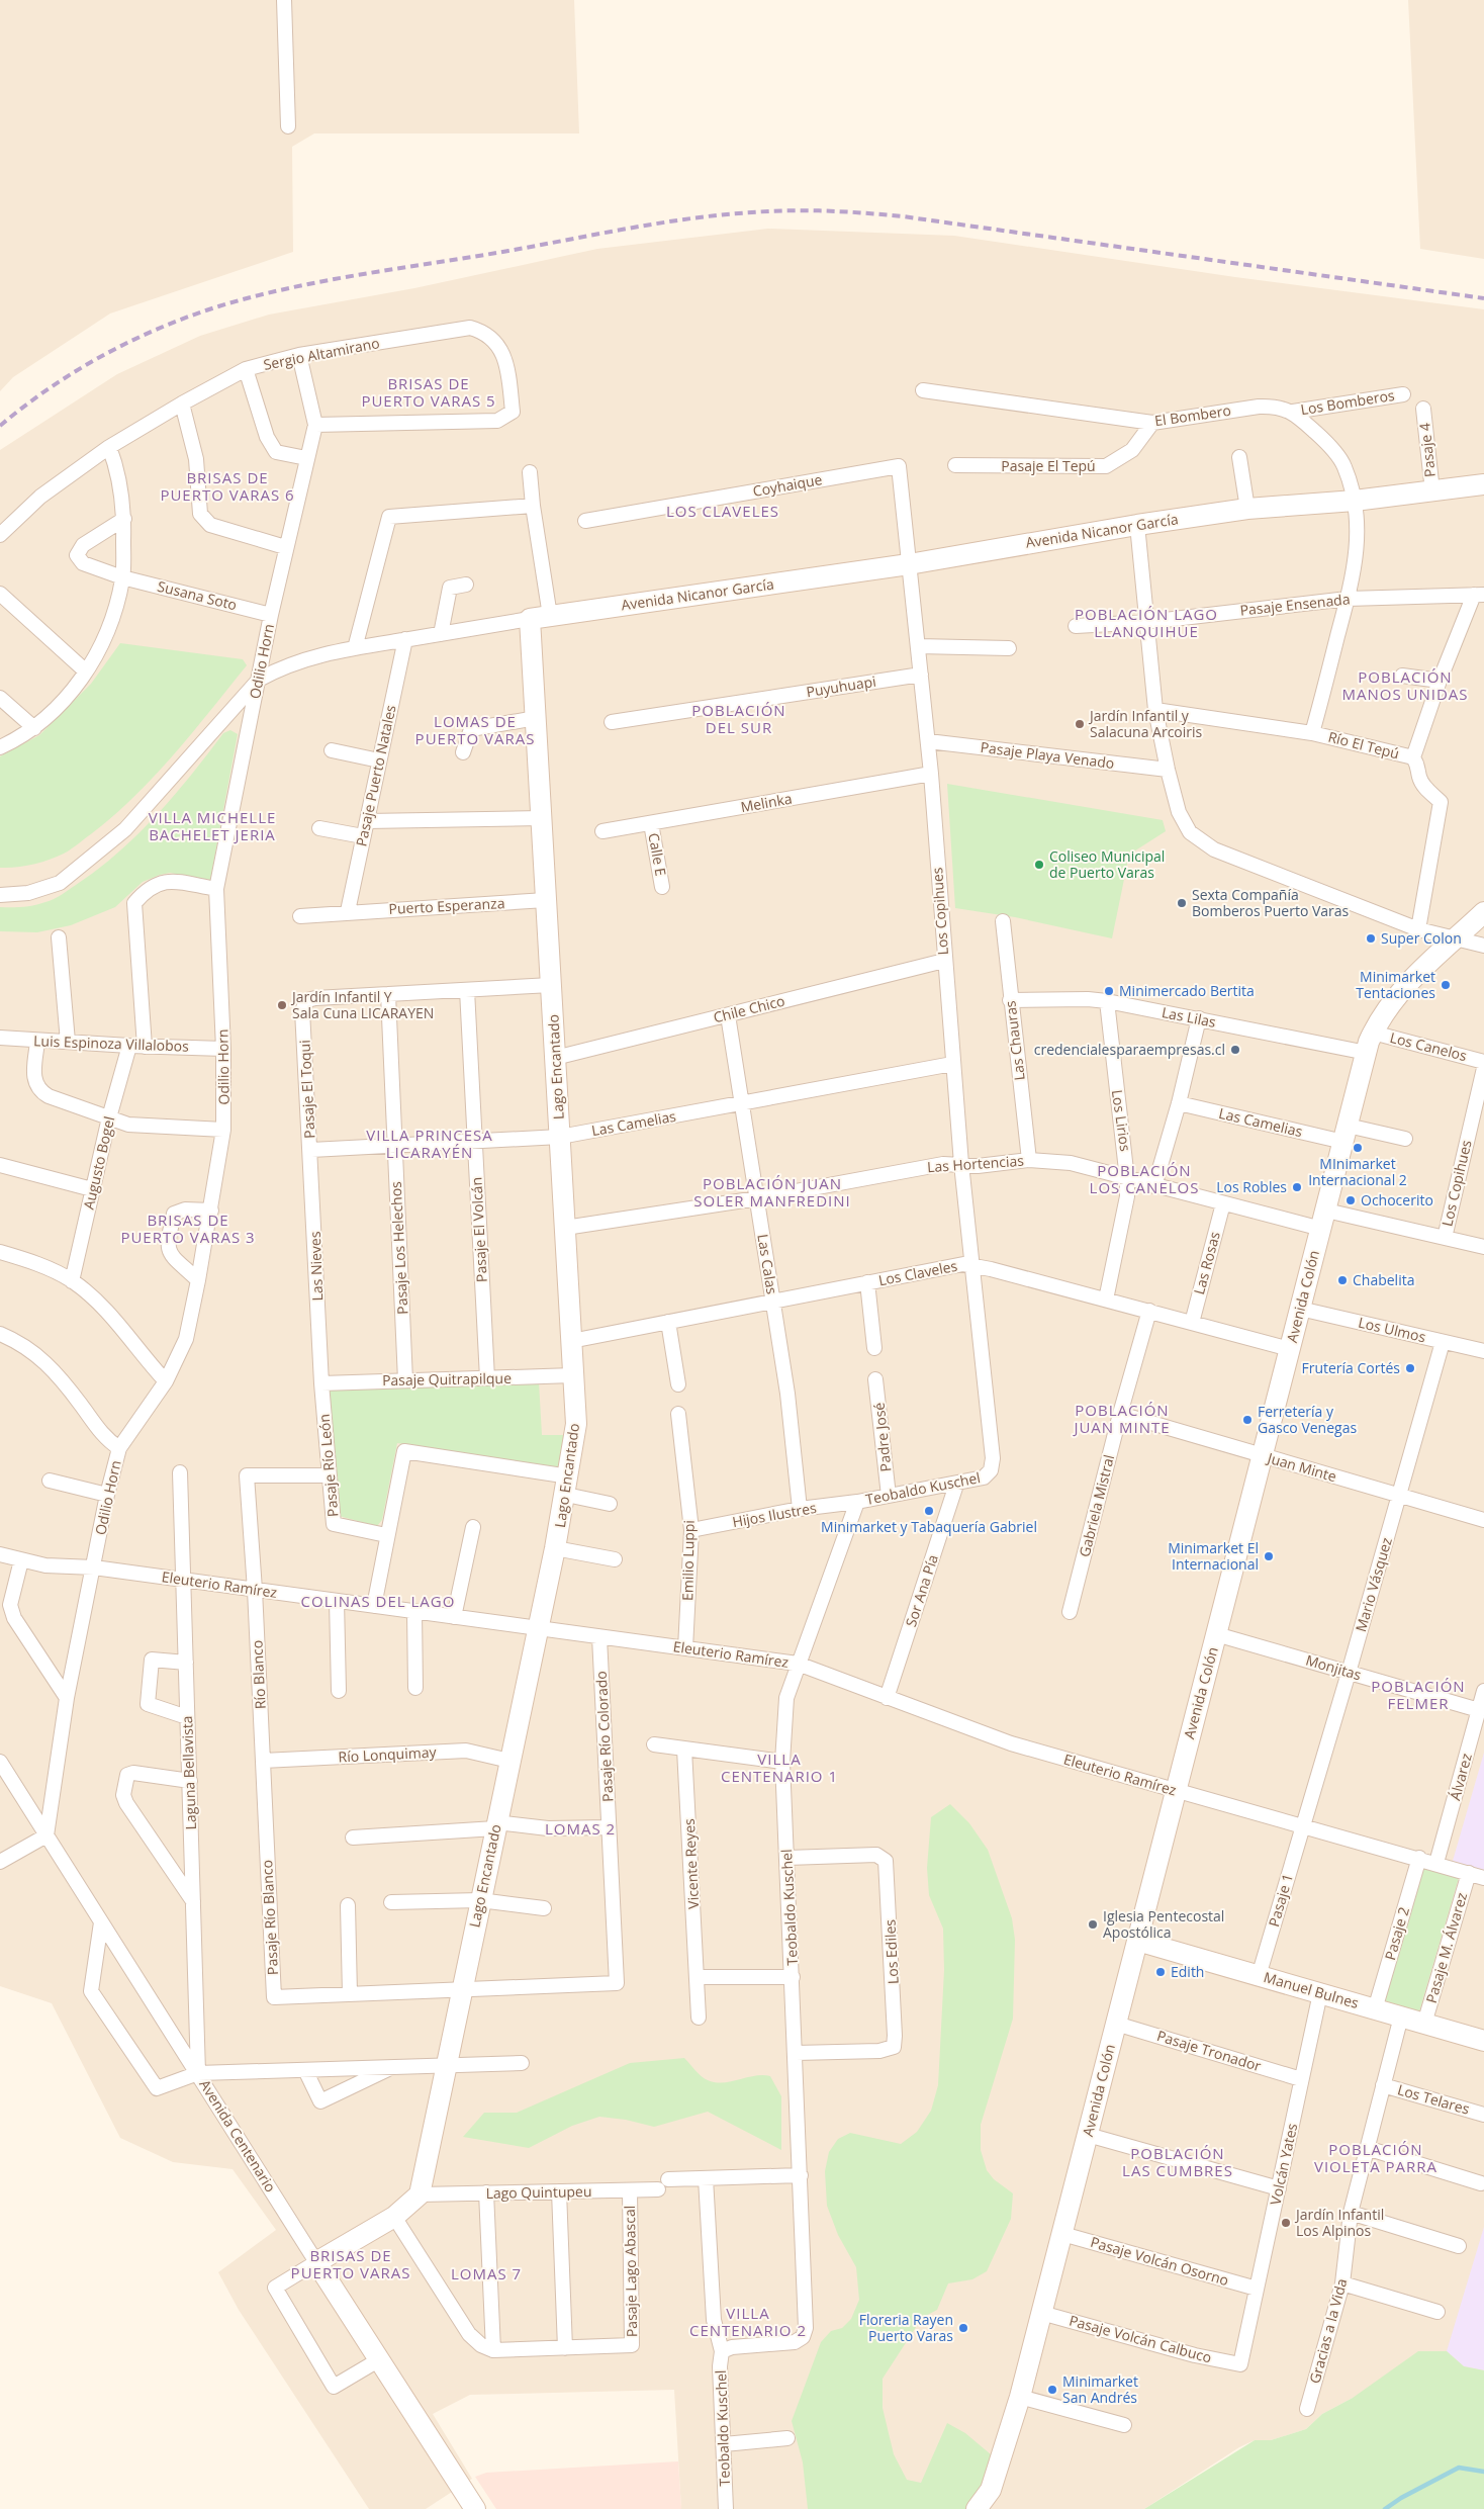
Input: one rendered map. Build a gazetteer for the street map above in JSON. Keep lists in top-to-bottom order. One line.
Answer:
{"streets":{"street":["Sergio Altamirano","Los Bomberos","El Bombero","Pasaje 4","Pasaje El Tepú","Coyhaique","Avenida Nicanor García","Susana Soto","Pasaje Ensenada","Odilio Horn","Puyuhuapi","Río El Tepú","Pasaje Playa Venado","Pasaje Puerto Natales","Melinka","Calle E","Puerto Esperanza","Los Copihues","Chile Chico","Las Lilas","Las Chauras","Luis Espinoza Villalobos","Los Canelos","Lago Encantado","Pasaje El Toqui","Los Lirios","Las Camelias","Augusto Bogel","Las Hortencias","Pasaje El Volcán","Pasaje Los Helechos","Las Rosas","Las Calas","Las Nieves","Los Claveles","Avenida Colón","Los Ulmos","Pasaje Quitrapilque","Padre José","Pasaje Río León","Juan Minte","Teobaldo Kuschel","Gabriela Mistral","Hijos Ilustres","Emilio Luppi","Eleuterio Ramírez","Mario Vásquez","Sor Ana Pía","Monjitas","Río Blanco","Pasaje Río Colorado","Río Lonquimay","Laguna Bellavista","Álvarez","Vicente Reyes","Pasaje 1","Pasaje Río Blanco","Pasaje 2","Pasaje M. Álvarez","Los Ediles","Manuel Bulnes","Pasaje Tronador","Los Telares","Avenida Centenario","Volcán Yates","Lago Quintupeu","Pasaje Volcán Osorno","Pasaje Lago Abascal","Gracias a la Vida","Pasaje Volcán Calbuco"]},"crossings":[["Sergio Altamirano","Odilio Horn"],["Los Bomberos","El Bombero"],["El Bombero","Pasaje El Tepú"],["El Bombero","Avenida Nicanor García"],["Pasaje 4","Avenida Nicanor García"],["Coyhaique","Los Copihues"],["Avenida Nicanor García","Odilio Horn"],["Avenida Nicanor García","Pasaje Puerto Natales"],["Avenida Nicanor García","Los Copihues"],["Avenida Nicanor García","Lago Encantado"],["Susana Soto","Odilio Horn"],["Odilio Horn","Luis Espinoza Villalobos"],["Odilio Horn","Eleuterio Ramírez"],["Odilio Horn","Avenida Centenario"],["Puyuhuapi","Los Copihues"],["Pasaje Playa Venado","Los Copihues"],["Pasaje Puerto Natales","Puerto Esperanza"],["Melinka","Calle E"],["Melinka","Los Copihues"],["Puerto Esperanza","Lago Encantado"],["Los Copihues","Chile Chico"],["Los Copihues","Las Camelias"],["Los Copihues","Las Hortencias"],["Los Copihues","Los Claveles"],["Los Copihues","Teobaldo Kuschel"],["Chile Chico","Lago Encantado"],["Chile Chico","Las Calas"],["Las Lilas","Las Chauras"],["Las Lilas","Los Lirios"],["Las Lilas","Avenida Colón"],["Las Chauras","Las Hortencias"],["Luis Espinoza Villalobos","Augusto Bogel"],["Los Canelos","Avenida Colón"],["Lago Encantado","Pasaje El Toqui"],["Lago Encantado","Las Camelias"],["Lago Encantado","Las Hortencias"],["Lago Encantado","Los Claveles"],["Lago Encantado","Pasaje Quitrapilque"],["Lago Encantado","Eleuterio Ramírez"],["Lago Encantado","Pasaje Río Colorado"],["Lago Encantado","Río Lonquimay"],["Lago Encantado","Lago Quintupeu"],["Pasaje El Toqui","Las Camelias"],["Pasaje El Toqui","Pasaje El Volcán"],["Pasaje El Toqui","Pasaje Los Helechos"],["Pasaje El Toqui","Las Nieves"],["Los Lirios","Las Hortencias"],["Los Lirios","Los Claveles"],["Las Camelias","Pasaje El Volcán"],["Las Camelias","Pasaje Los Helechos"],["Las Camelias","Las Calas"],["Las Camelias","Las Nieves"],["Las Camelias","Avenida Colón"],["Las Hortencias","Las Rosas"],["Las Hortencias","Las Calas"],["Las Hortencias","Avenida Colón"],["Pasaje El Volcán","Pasaje Quitrapilque"],["Pasaje Los Helechos","Pasaje Quitrapilque"],["Las Rosas","Los Claveles"],["Las Calas","Los Claveles"],["Las Calas","Hijos Ilustres"],["Las Nieves","Pasaje Quitrapilque"],["Las Nieves","Pasaje Río León"],["Los Claveles","Avenida Colón"],["Los Claveles","Gabriela Mistral"],["Avenida Colón","Los Ulmos"],["Avenida Colón","Juan Minte"],["Avenida Colón","Eleuterio Ramírez"],["Avenida Colón","Monjitas"],["Avenida Colón","Manuel Bulnes"],["Avenida Colón","Pasaje Tronador"],["Avenida Colón","Pasaje Volcán Osorno"],["Avenida Colón","Pasaje Volcán Calbuco"],["Los Ulmos","Mario Vásquez"],["Pasaje Quitrapilque","Pasaje Río León"],["Padre José","Teobaldo Kuschel"],["Pasaje Río León","Río Blanco"],["Juan Minte","Gabriela Mistral"],["Juan Minte","Mario Vásquez"],["Teobaldo Kuschel","Hijos Ilustres"],["Teobaldo Kuschel","Eleuterio Ramírez"],["Teobaldo Kuschel","Sor Ana Pía"],["Teobaldo Kuschel","Los Ediles"],["Teobaldo Kuschel","Lago Quintupeu"],["Hijos Ilustres","Emilio Luppi"],["Emilio Luppi","Eleuterio Ramírez"],["Eleuterio Ramírez","Mario Vásquez"],["Eleuterio Ramírez","Sor Ana Pía"],["Eleuterio Ramírez","Río Blanco"],["Eleuterio Ramírez","Pasaje Río Colorado"],["Eleuterio Ramírez","Laguna Bellavista"],["Eleuterio Ramírez","Álvarez"],["Eleuterio Ramírez","Pasaje 1"],["Eleuterio Ramírez","Pasaje 2"],["Eleuterio Ramírez","Pasaje M. Álvarez"],["Mario Vásquez","Monjitas"],["Mario Vásquez","Pasaje 1"],["Monjitas","Álvarez"],["Río Blanco","Río Lonquimay"],["Río Blanco","Pasaje Río Blanco"],["Río Lonquimay","Pasaje Río Blanco"],["Laguna Bellavista","Avenida Centenario"],["Pasaje 1","Manuel Bulnes"],["Pasaje 2","Manuel Bulnes"],["Pasaje M. Álvarez","Manuel Bulnes"],["Manuel Bulnes","Volcán Yates"],["Manuel Bulnes","Gracias a la Vida"],["Pasaje Tronador","Volcán Yates"],["Los Telares","Gracias a la Vida"],["Volcán Yates","Pasaje Volcán Osorno"],["Volcán Yates","Pasaje Volcán Calbuco"],["Lago Quintupeu","Pasaje Lago Abascal"]],"districts":["BRISAS DE PUERTO VARAS 5","BRISAS DE PUERTO VARAS 6","LOS CLAVELES","POBLACIÓN LAGO LLANQUIHUE","POBLACIÓN MANOS UNIDAS","POBLACIÓN DEL SUR","LOMAS DE PUERTO VARAS","VILLA MICHELLE BACHELET JERIA","VILLA PRINCESA LICARAYÉN","POBLACIÓN LOS CANELOS","POBLACIÓN JUAN SOLER MANFREDINI","BRISAS DE PUERTO VARAS 3","POBLACIÓN JUAN MINTE","COLINAS DEL LAGO","POBLACIÓN FELMER","VILLA CENTENARIO 1","LOMAS 2","POBLACIÓN VIOLETA PARRA","POBLACIÓN LAS CUMBRES","BRISAS DE PUERTO VARAS","LOMAS 7","VILLA CENTENARIO 2"],"places":["Jardín Infantil y Salacuna Arcoiris","Coliseo Municipal de Puerto Varas","Sexta Compañía Bomberos Puerto Varas","Super Colon","Minimarket Tentaciones","Minimercado Bertita","Jardín Infantil Y Sala Cuna LICARAYEN","credencialesparaempresas.cl","MInimarket Internacional 2","Los Robles","Ochocerito","Chabelita","Frutería Cortés","Ferretería y Gasco Venegas","Minimarket y Tabaquería Gabriel","Minimarket El Internacional","Iglesia Pentecostal Apostólica","Edith","Jardín Infantil Los Alpinos","Floreria Rayen Puerto Varas","Minimarket San Andrés"]}
